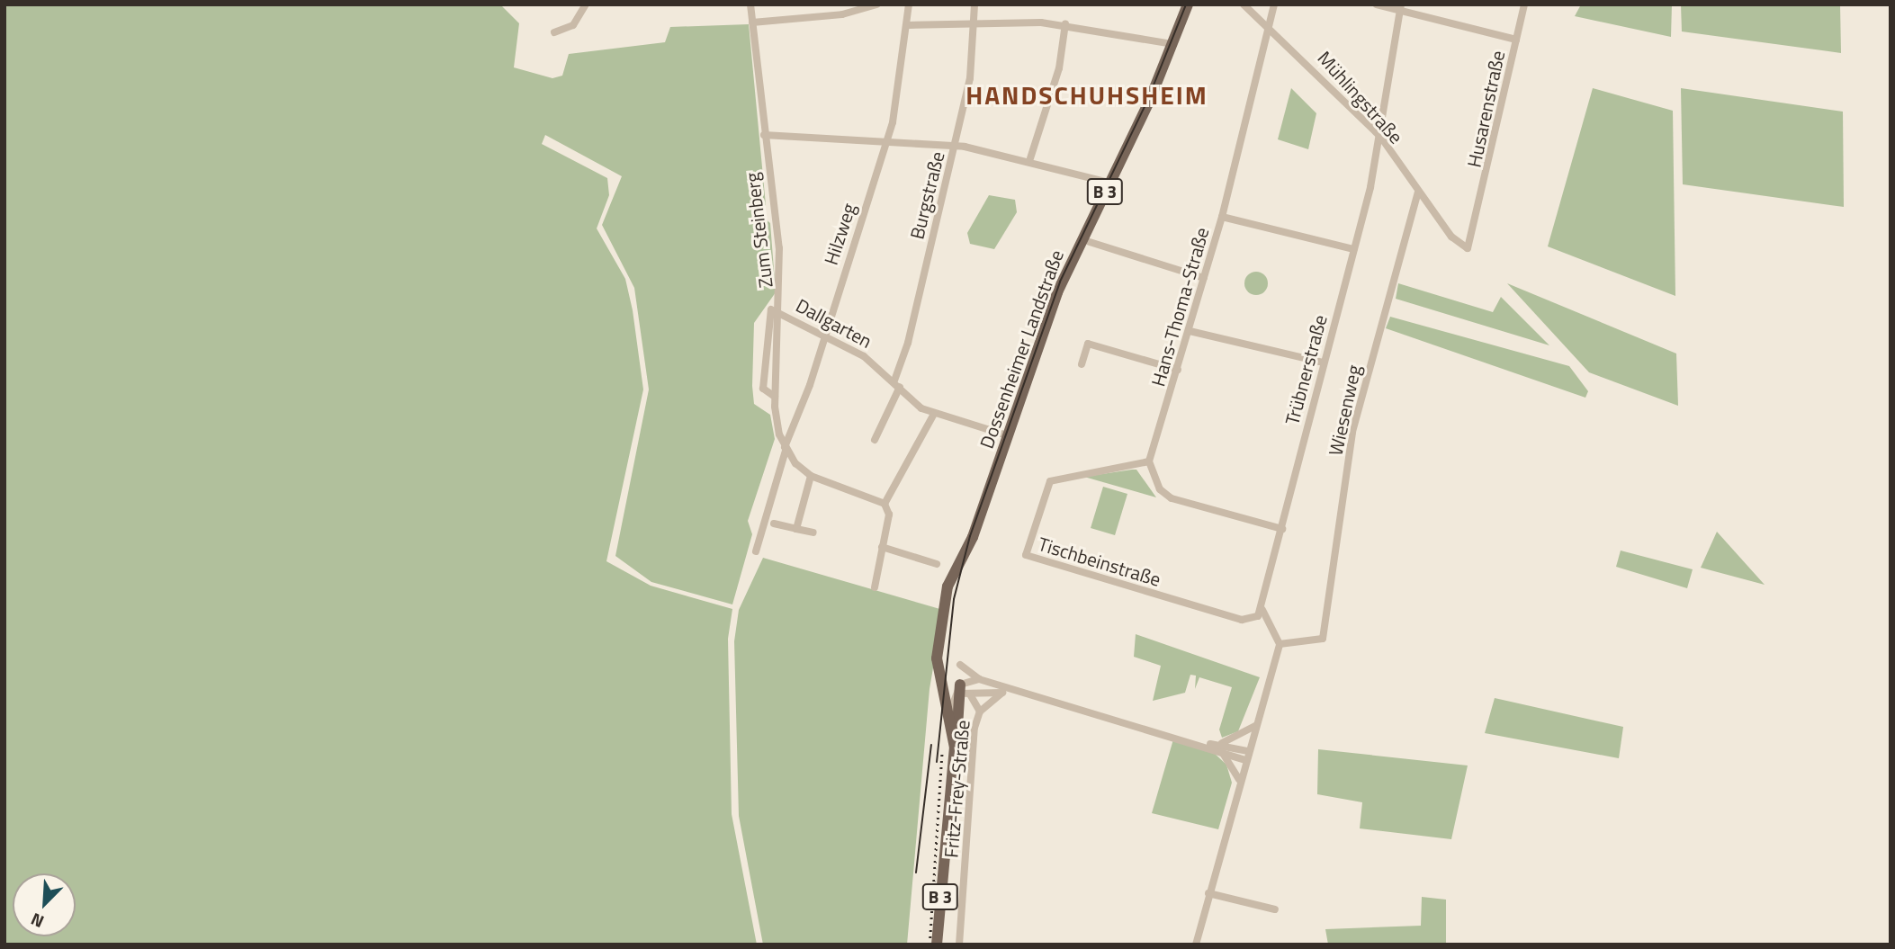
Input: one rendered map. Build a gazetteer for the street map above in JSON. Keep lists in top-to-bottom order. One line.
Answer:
{"streets":{"main road":["B 3","Dossenheimer Landstraße"],"street":["Mühlingstraße","Husarenstraße","Burgstraße","Zum Steinberg","Hilzweg","Hans-Thoma-Straße","Dallgarten","Trübnerstraße","Wiesenweg","Tischbeinstraße","Fritz-Frey-Straße"]},"crossings":[["Mühlingstraße","Husarenstraße"],["Mühlingstraße","Hans-Thoma-Straße"],["Mühlingstraße","Trübnerstraße"],["Mühlingstraße","Wiesenweg"],["Husarenstraße","Trübnerstraße"],["Burgstraße","Dallgarten"],["Zum Steinberg","Hilzweg"],["Zum Steinberg","Dallgarten"],["Hilzweg","Dallgarten"],["Hans-Thoma-Straße","Tischbeinstraße"],["Dossenheimer Landstraße","Fritz-Frey-Straße"],["Trübnerstraße","Tischbeinstraße"]],"districts":["HANDSCHUHSHEIM"],"north":"bottom left"}
